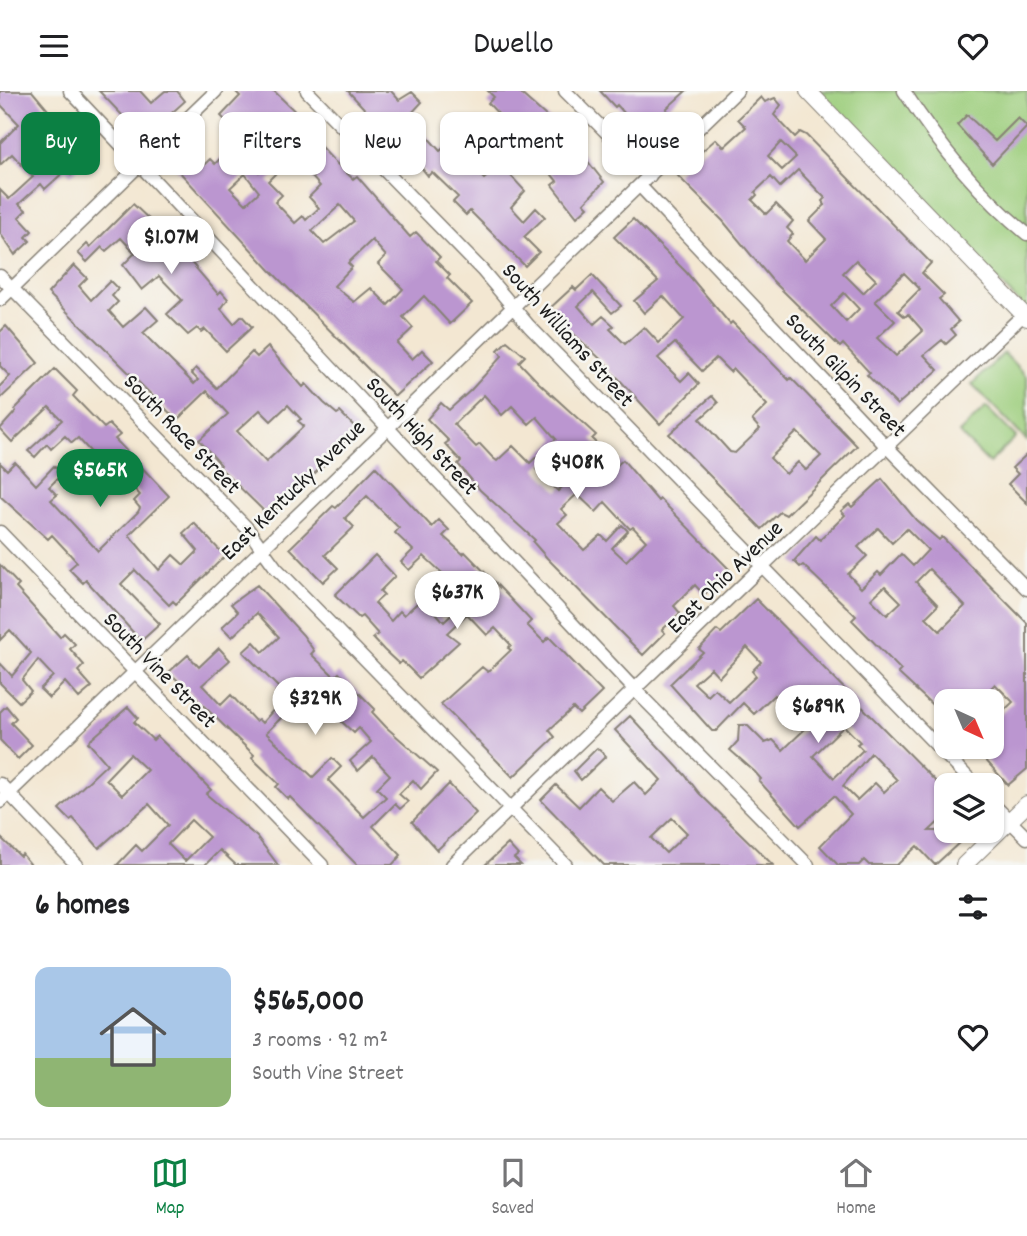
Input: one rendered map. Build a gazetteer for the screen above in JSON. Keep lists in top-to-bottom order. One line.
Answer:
{"streets":{"street":["South Williams Street","South Gilpin Street","South Race Street","South High Street","East Kentucky Avenue","East Ohio Avenue","South Vine Street"]},"crossings":[["South Williams Street","East Kentucky Avenue"],["South Williams Street","East Ohio Avenue"],["South Gilpin Street","East Kentucky Avenue"],["South Gilpin Street","East Ohio Avenue"],["South Race Street","East Kentucky Avenue"],["South Race Street","East Ohio Avenue"],["South High Street","East Kentucky Avenue"],["South High Street","East Ohio Avenue"],["East Kentucky Avenue","South Vine Street"]],"north":"bottom right","page":{"header":"Dwello","chip":["Buy","Rent","Filters","New","Apartment","House"],"price":["$1.07M","$408K","$565K","$637K","$329K","$689K"],"heading":"6 homes","list":[{"name":"$565,000","note":"3 rooms · 92 m² · South Vine Street"}],"tabs":["Map","Saved","Home"]}}
